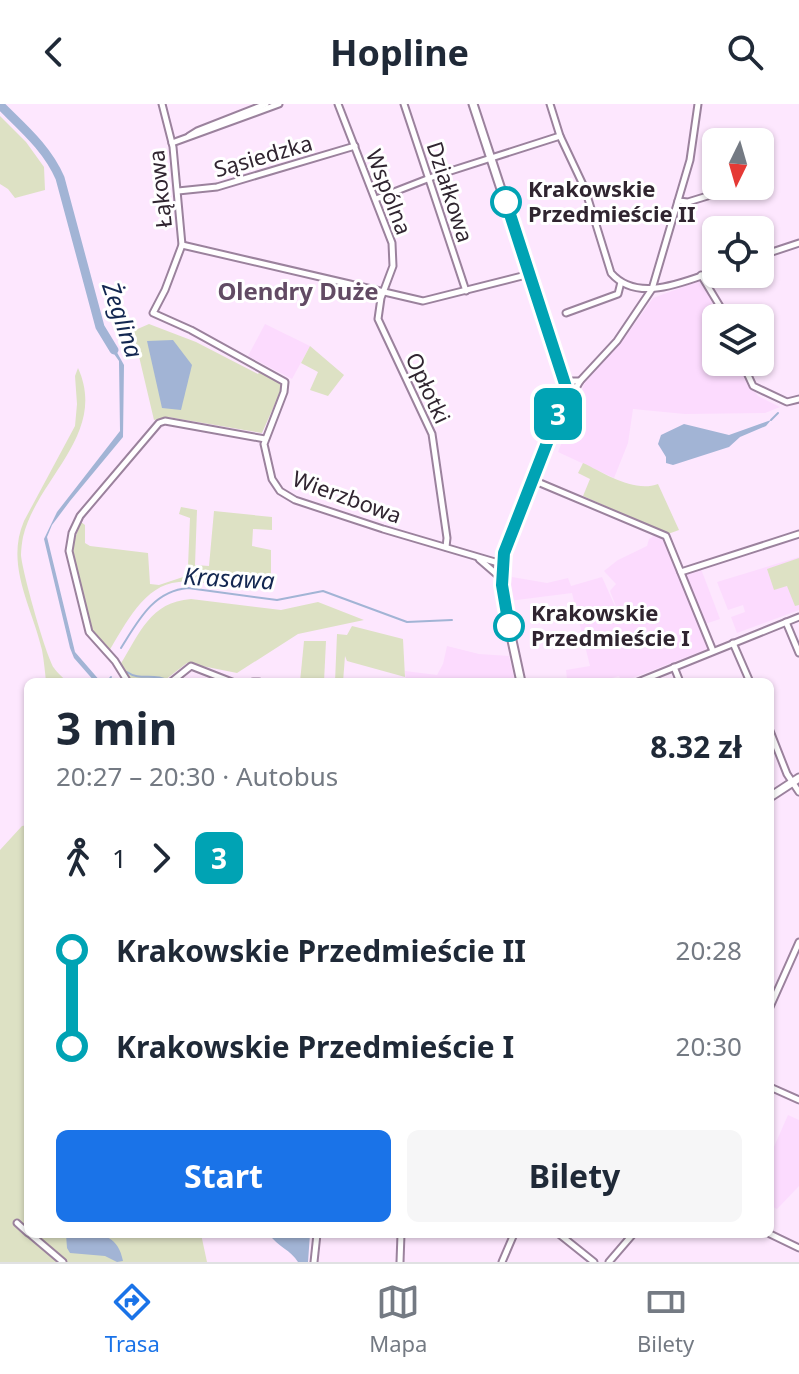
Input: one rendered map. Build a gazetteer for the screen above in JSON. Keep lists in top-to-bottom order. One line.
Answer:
{"streets":{"street":["Sąsiedzka","Łąkowa","Wspólna","Działkowa","Opłotki","Wierzbowa"]},"crossings":[["Sąsiedzka","Łąkowa"],["Sąsiedzka","Wspólna"],["Łąkowa","Wierzbowa"],["Wspólna","Opłotki"],["Opłotki","Wierzbowa"]],"districts":["Olendry Duże"],"water":["Żeglina","Krasawa"],"places":["Krakowskie Przedmieście II","Krakowskie Przedmieście I"],"lines":["bus line 3"],"north":"bottom","page":{"header":"Hopline","on_map":"3","heading":["3 min","20:27 – 20:30 · Autobus","8.32 zł"],"legs":["1","3"],"list":[{"name":"Krakowskie Przedmieście II","value":"20:28"},{"name":"Krakowskie Przedmieście I","value":"20:30"}],"buttons":["Start","Bilety"],"tabs":["Trasa","Mapa","Bilety"]}}
